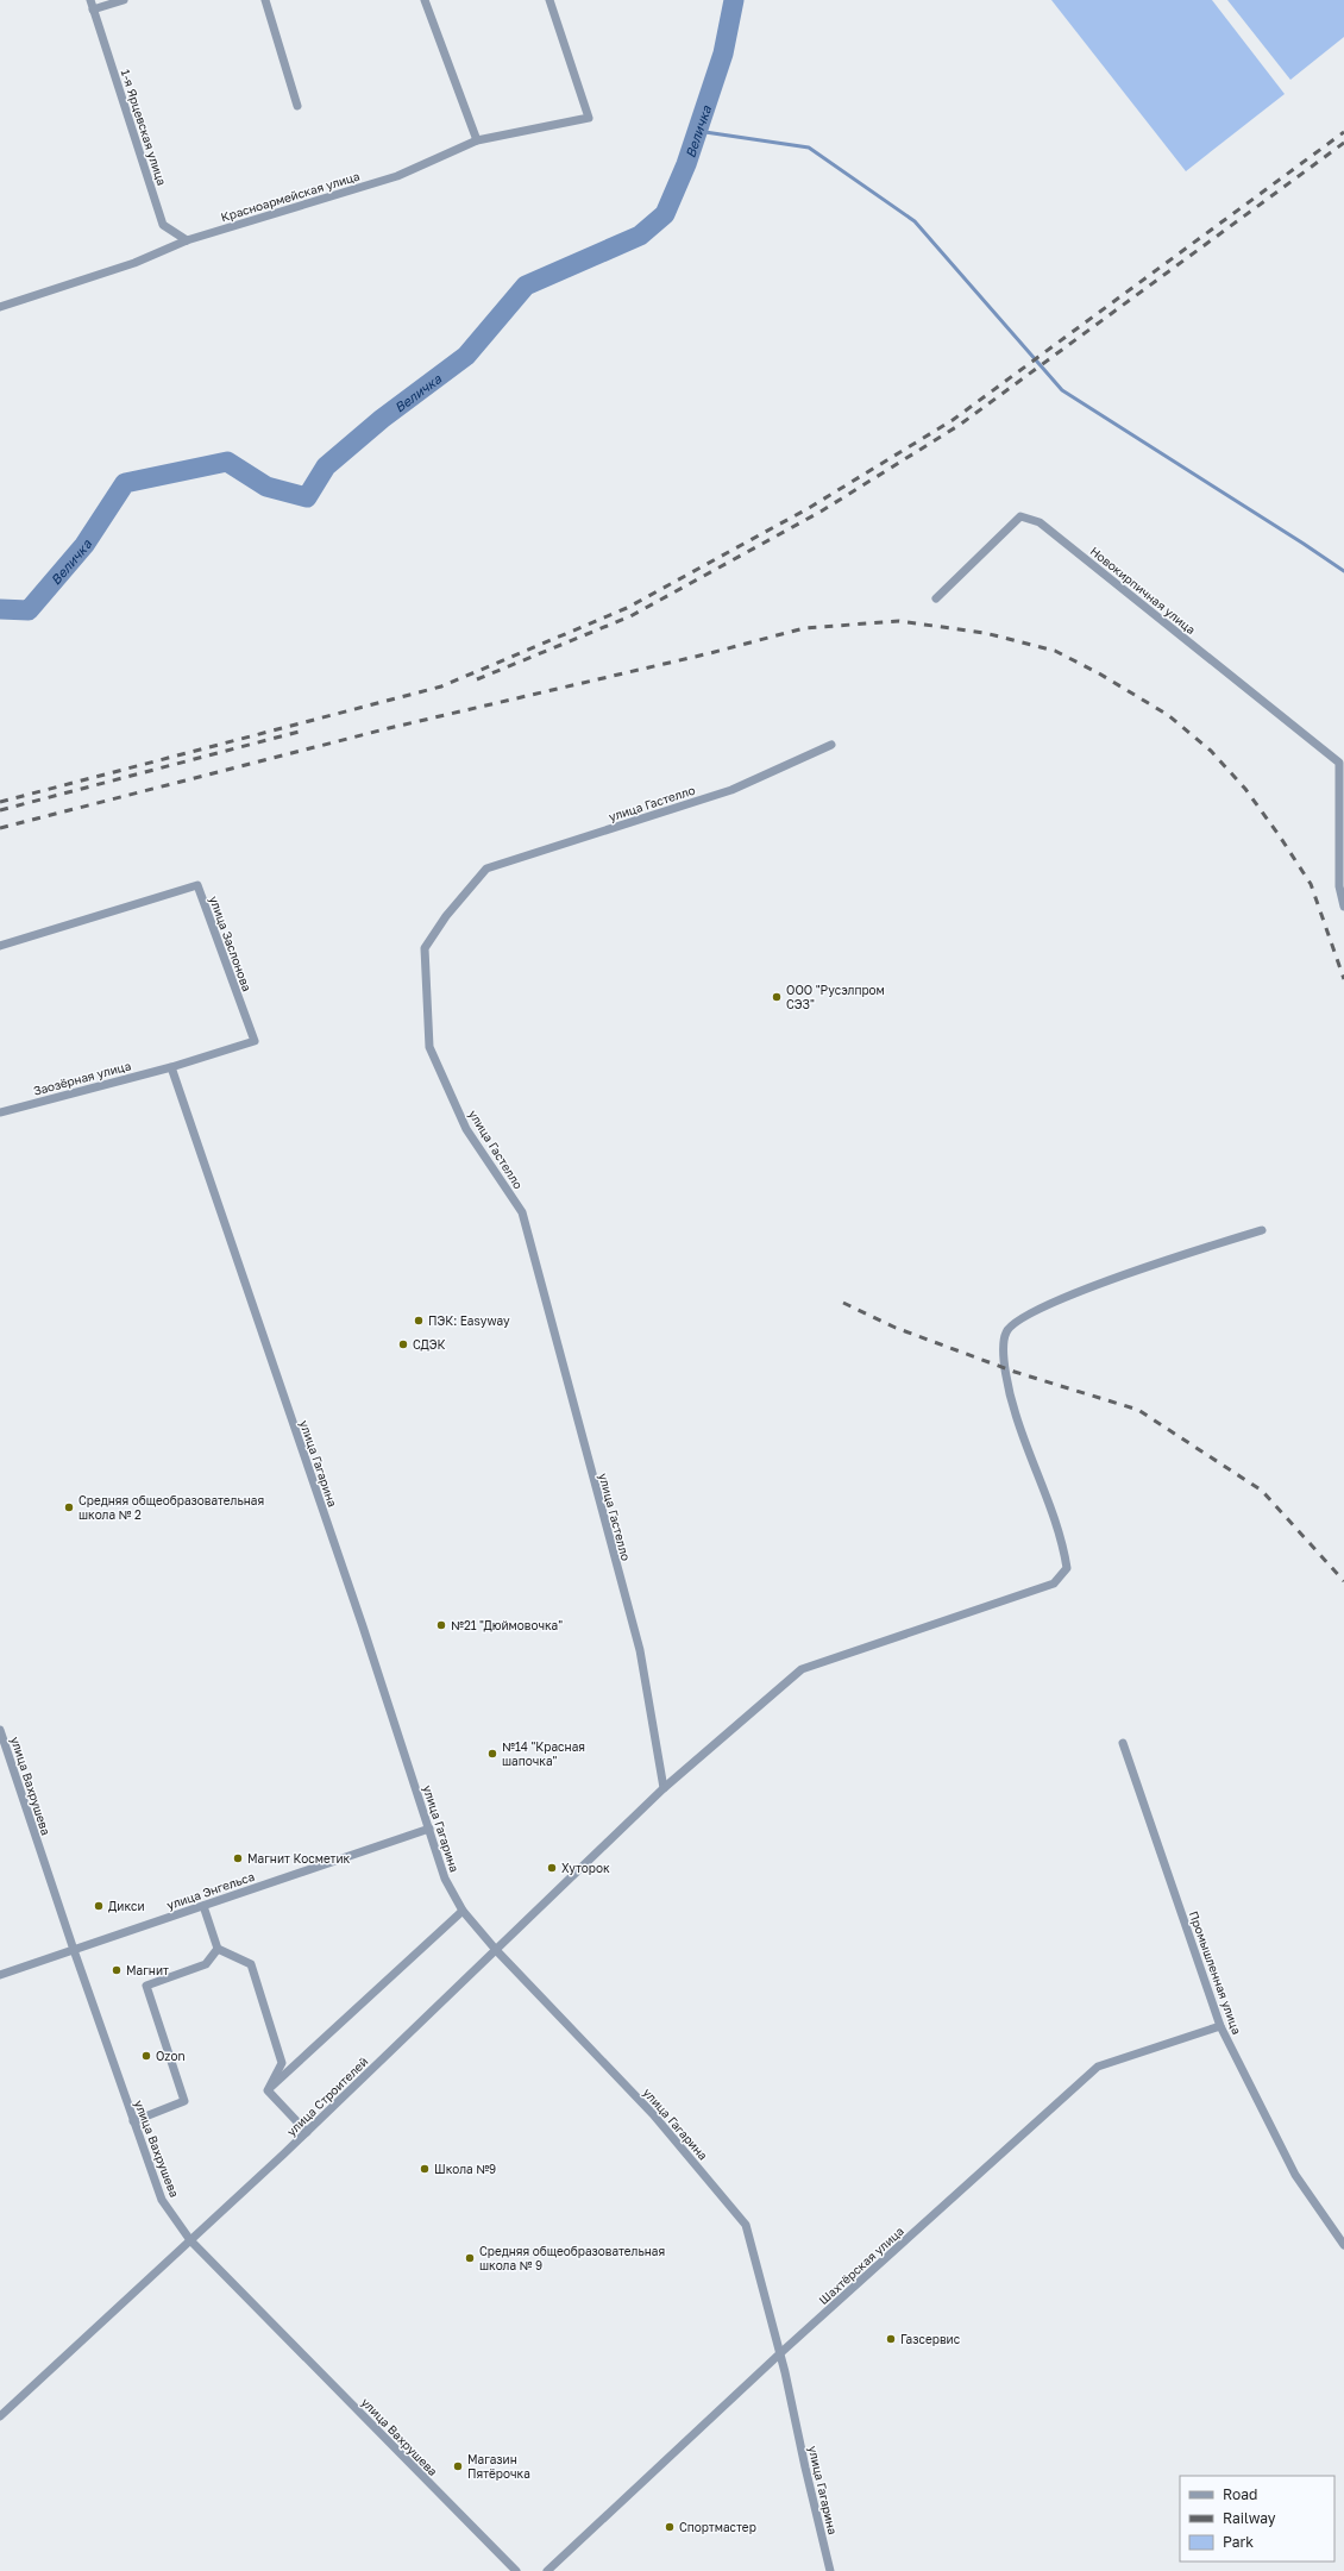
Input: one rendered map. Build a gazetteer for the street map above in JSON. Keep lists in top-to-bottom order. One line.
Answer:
{"streets":{"street":["1-я Ярцевская улица","Красноармейская улица","Новокирпичная улица","улица Гастелло","улица Заслонова","Заозёрная улица","улица Гагарина","улица Вахрушева","улица Энгельса","Промышленная улица","улица Строителей","Шахтёрская улица"]},"crossings":[["1-я Ярцевская улица","Красноармейская улица"],["улица Гастелло","улица Строителей"],["улица Заслонова","Заозёрная улица"],["улица Заслонова","улица Гагарина"],["Заозёрная улица","улица Гагарина"],["улица Гагарина","улица Энгельса"],["улица Гагарина","улица Строителей"],["улица Гагарина","Шахтёрская улица"],["улица Вахрушева","улица Энгельса"],["улица Вахрушева","улица Строителей"],["Промышленная улица","Шахтёрская улица"]],"water":["Величка"],"places":["ООО \"Русэлпром СЭЗ\"","ПЭК: Easyway","СДЭК","Средняя общеобразовательная школа № 2","№21 \"Дюймовочка\"","№14 \"Красная шапочка\"","Магнит Косметик","Хуторок","Дикси","Магнит","Ozon","Школа №9","Средняя общеобразовательная школа № 9","Газсервис","Магазин Пятёрочка","Спортмастер"],"legend":["Road","Railway","Park"]}
